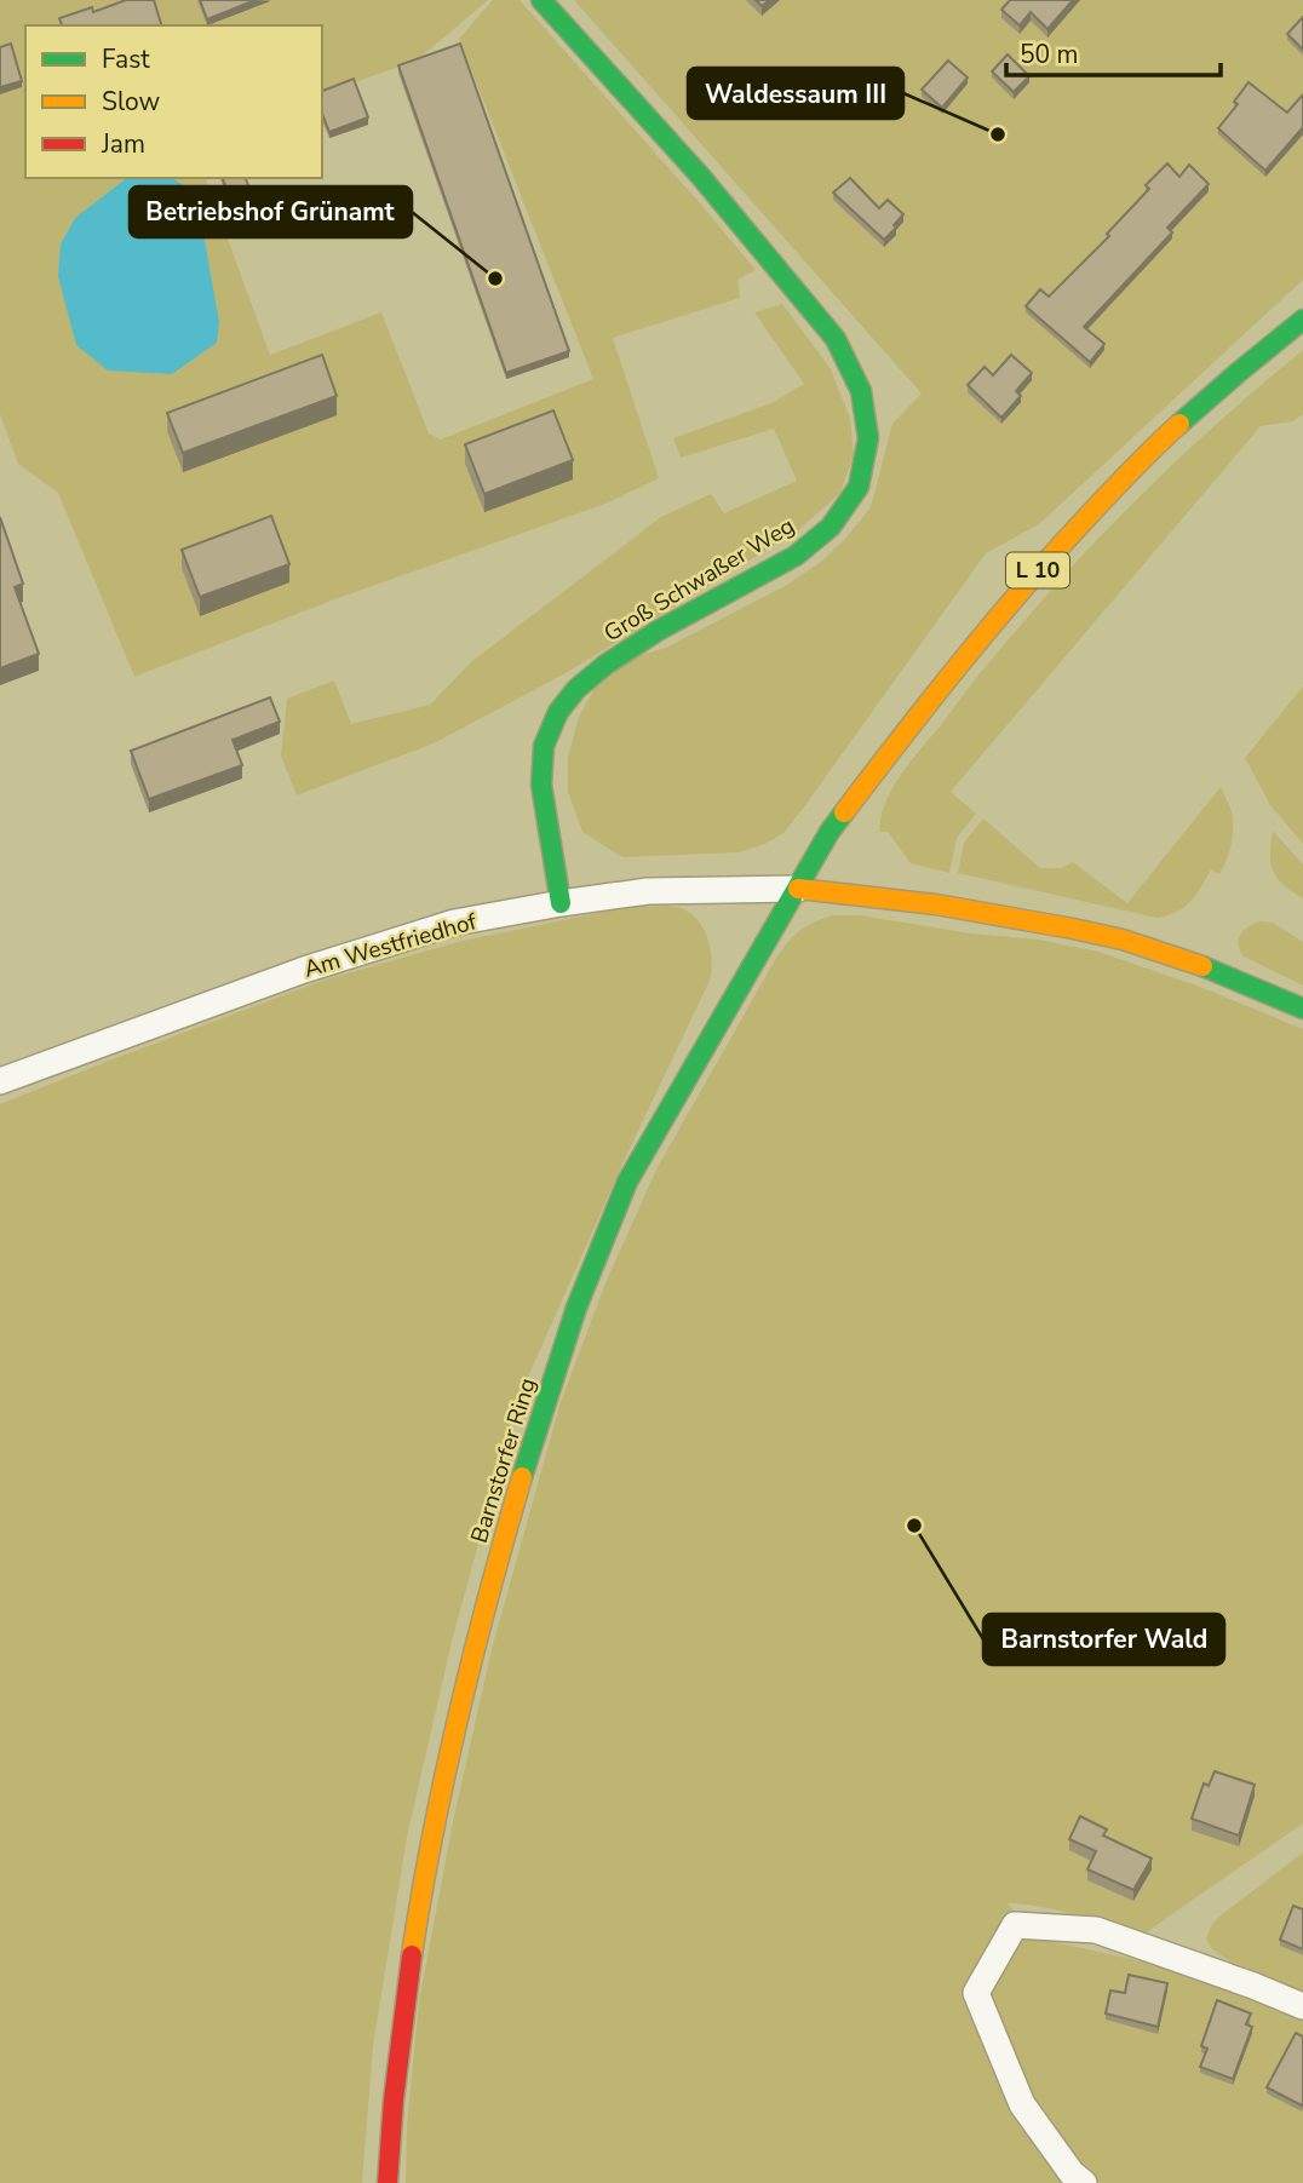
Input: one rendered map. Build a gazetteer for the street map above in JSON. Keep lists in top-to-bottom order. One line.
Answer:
{"streets":{"main road":["L 10","Groß Schwaßer Weg","Barnstorfer Ring"],"street":["Am Westfriedhof"]},"crossings":[["Groß Schwaßer Weg","Am Westfriedhof"],["Am Westfriedhof","Barnstorfer Ring"]],"places":["Waldessaum III","Betriebshof Grünamt","Barnstorfer Wald"],"legend":["Fast","Slow","Jam"],"scale_bar":"50 m"}
